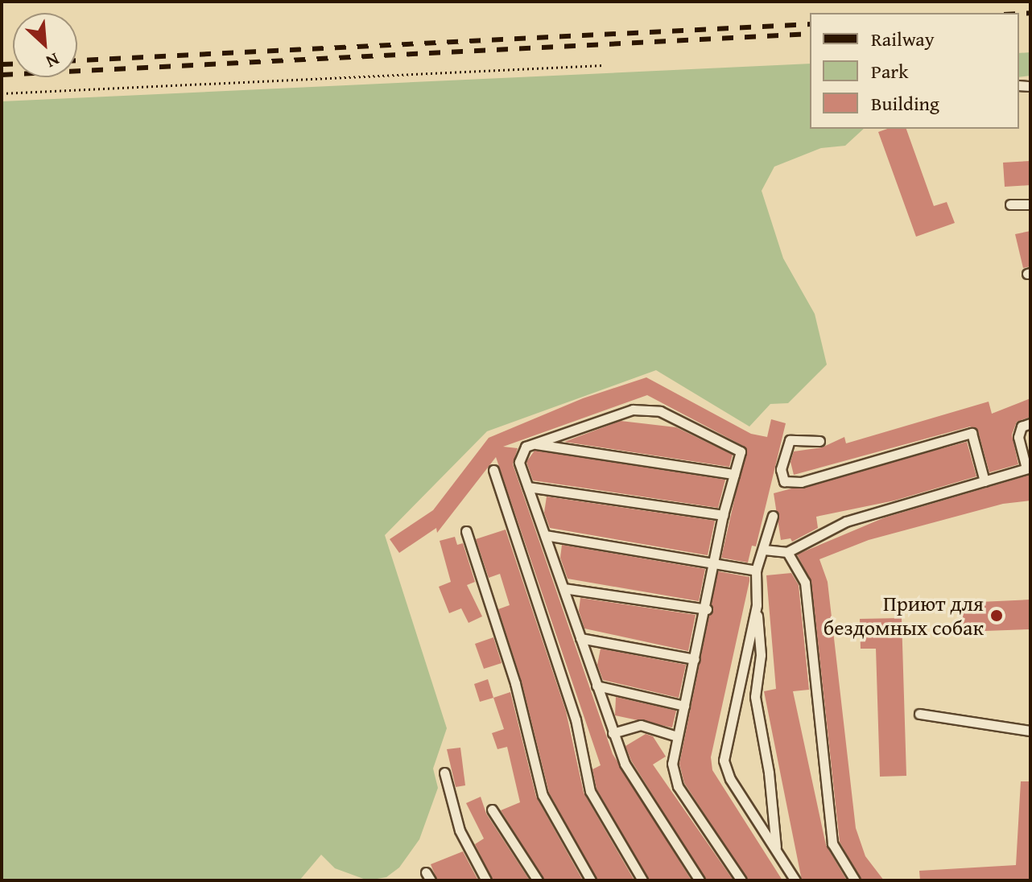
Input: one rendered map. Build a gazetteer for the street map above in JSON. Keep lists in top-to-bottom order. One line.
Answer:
{"places":["Приют для бездомных собак"],"legend":["Railway","Park","Building"],"north":"bottom right"}
